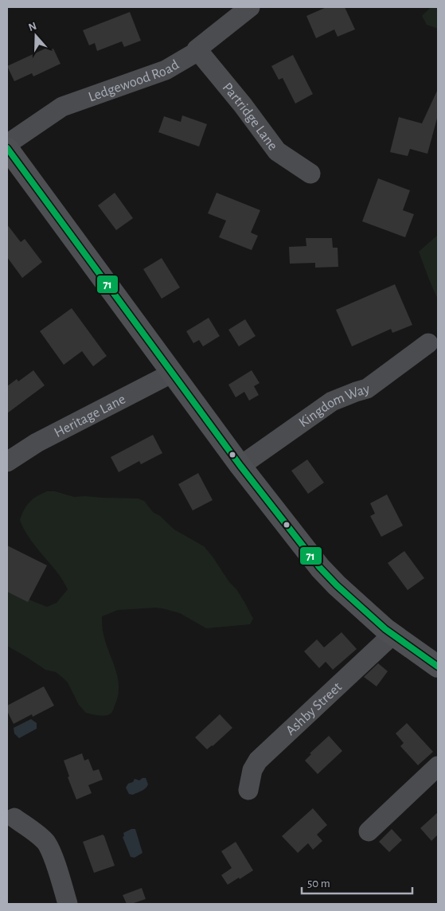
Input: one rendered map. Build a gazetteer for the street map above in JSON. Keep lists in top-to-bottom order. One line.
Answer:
{"streets":{"street":["Ledgewood Road","Partridge Lane","Kingdom Way","Heritage Lane","Ashby Street"]},"crossings":[["Ledgewood Road","Partridge Lane"]],"lines":["transit line 71"],"scale_bar":"50 m","north":"top"}
